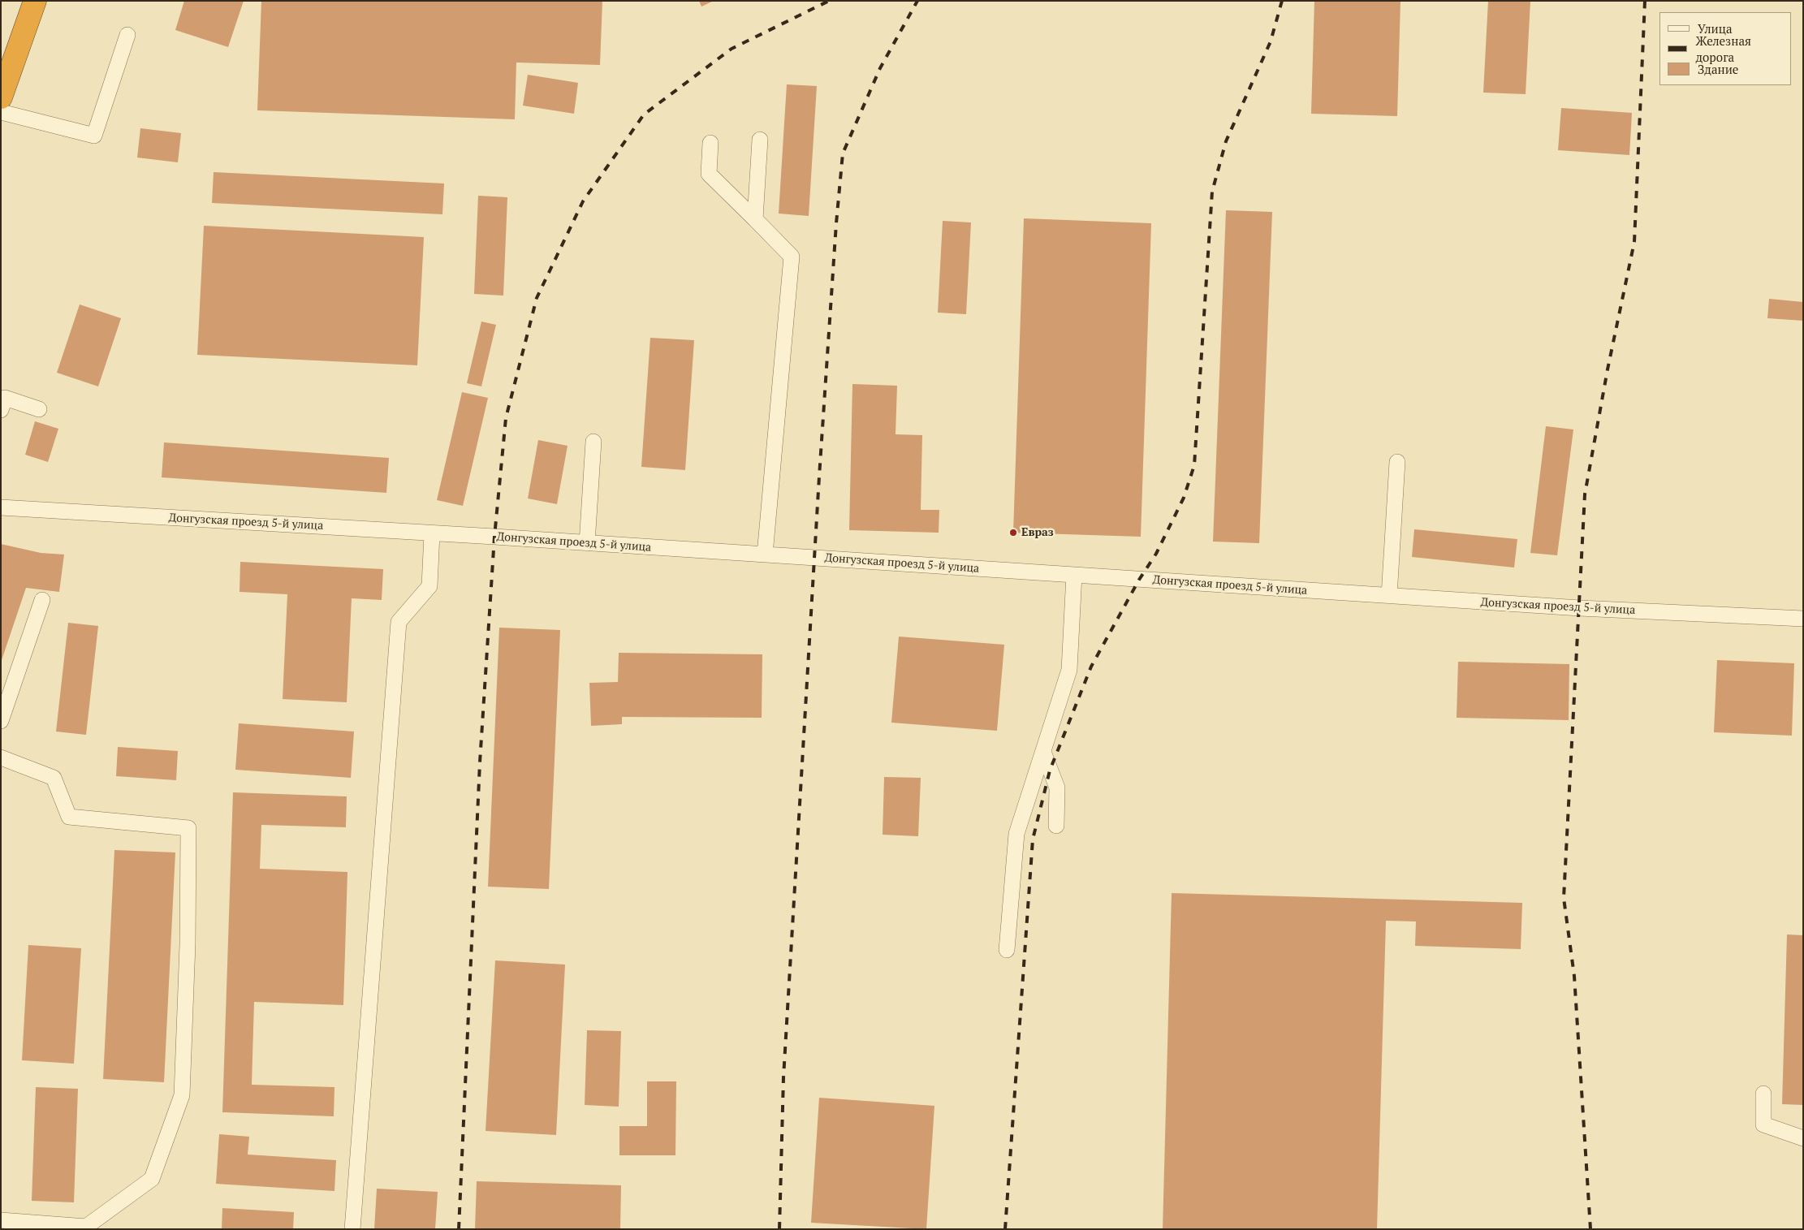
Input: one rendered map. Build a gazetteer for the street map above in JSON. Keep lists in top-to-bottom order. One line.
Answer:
{"streets":{"street":["Донгузская проезд 5-й улица"]},"places":["Евраз"],"legend":["Улица","Железная дорога","Здание"]}
